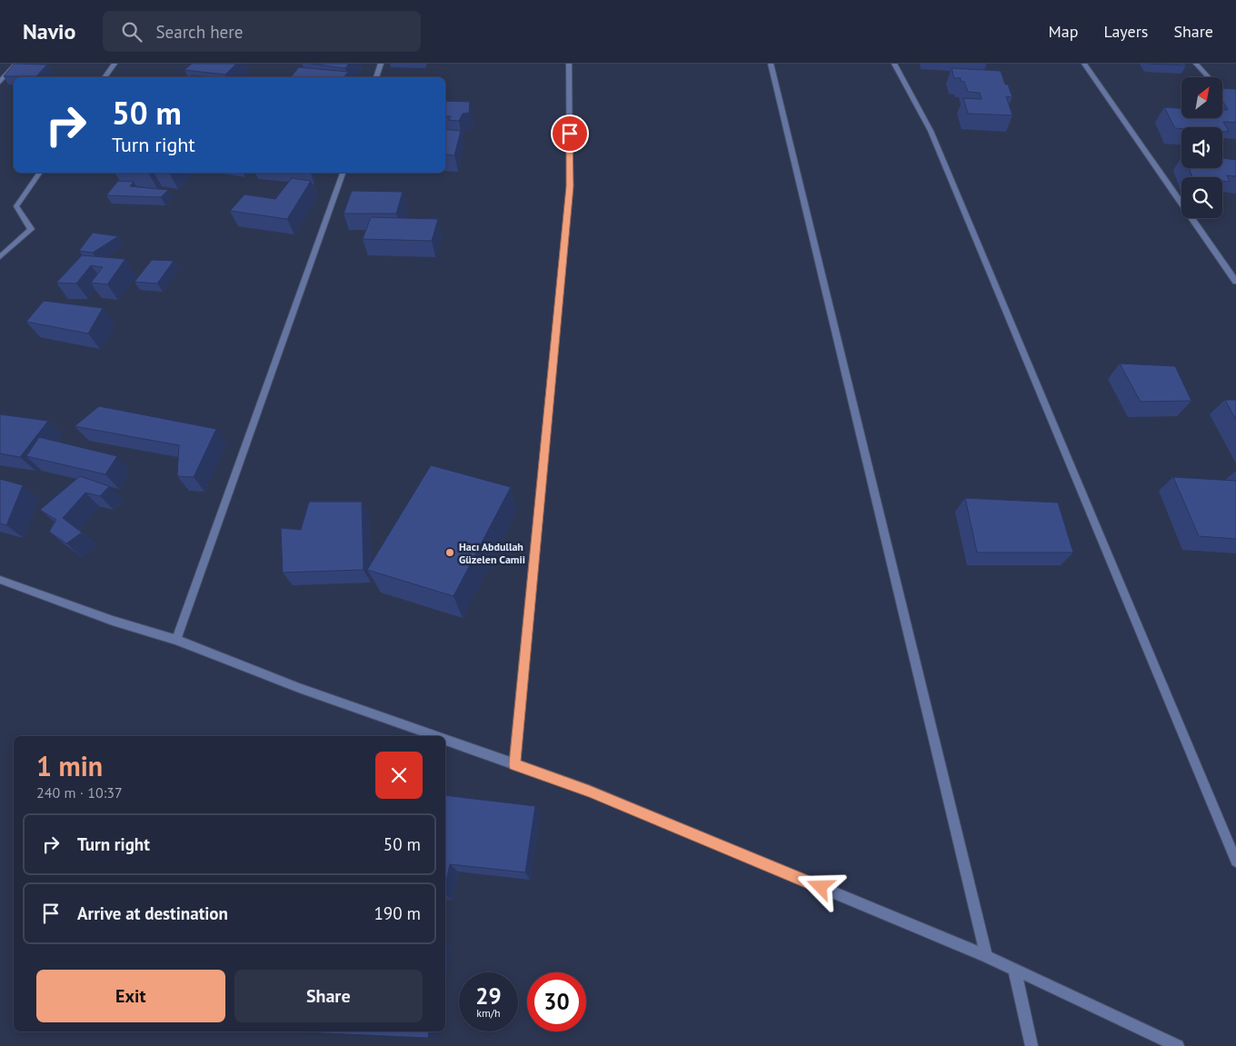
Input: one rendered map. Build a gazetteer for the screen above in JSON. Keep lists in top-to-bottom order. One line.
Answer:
{"places":["Hacı Abdullah Güzelen Camii"],"north":"top right","page":{"header":"Navio","search":"Search here","nav":["Map","Layers","Share"],"turn":["50 m","Turn right"],"heading":["1 min","240 m · 10:37"],"list":[{"name":"Turn right","value":"50 m"},{"name":"Arrive at destination","value":"190 m"}],"buttons":["Exit","Share"],"speed":"29 km/h","limit":"30"}}
